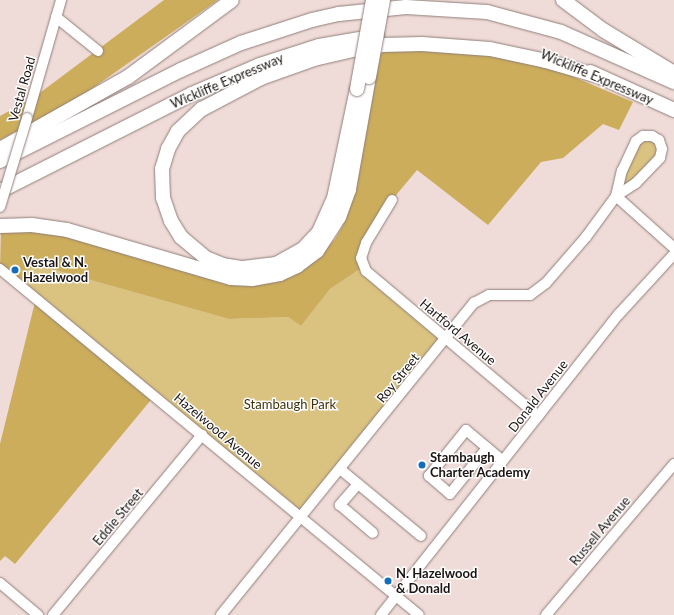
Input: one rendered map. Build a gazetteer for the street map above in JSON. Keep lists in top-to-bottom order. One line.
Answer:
{"streets":{"highway":["Wickliffe Expressway"],"street":["Vestal Road","Hartford Avenue","Roy Street","Donald Avenue","Hazelwood Avenue","Eddie Street","Russell Avenue"]},"crossings":[["Hartford Avenue","Roy Street"],["Hartford Avenue","Donald Avenue"],["Roy Street","Hazelwood Avenue"],["Donald Avenue","Hazelwood Avenue"],["Hazelwood Avenue","Eddie Street"]],"parks":["Stambaugh Park"],"places":["Vestal & N. Hazelwood","Stambaugh Charter Academy","N. Hazelwood & Donald"]}
